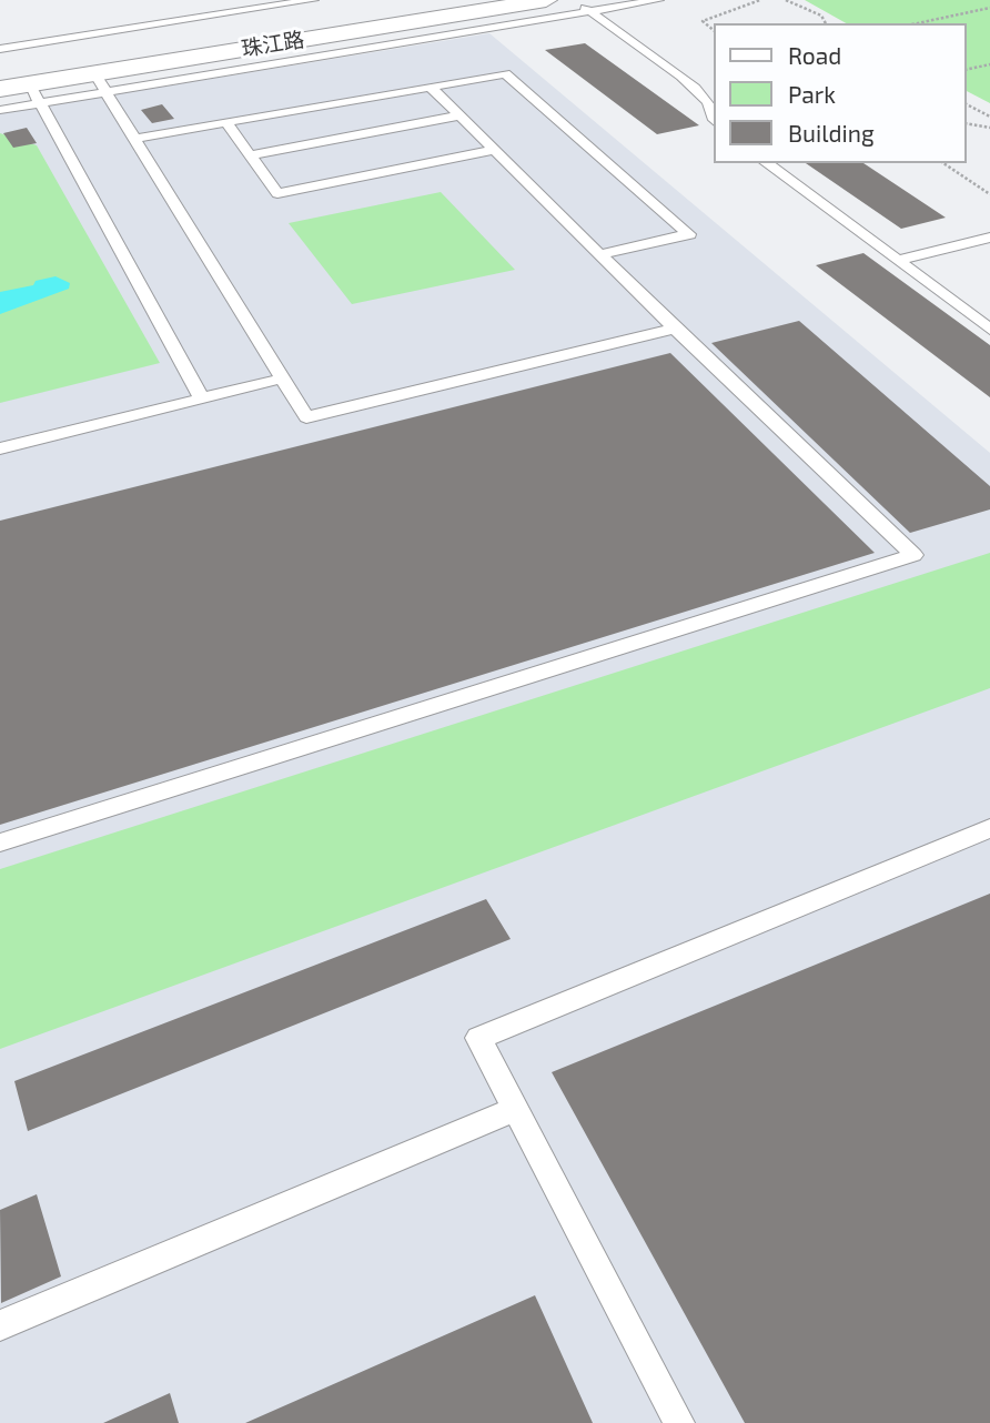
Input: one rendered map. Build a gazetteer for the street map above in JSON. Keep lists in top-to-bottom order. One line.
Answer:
{"streets":{"street":["珠江路"]},"legend":["Road","Park","Building"]}
